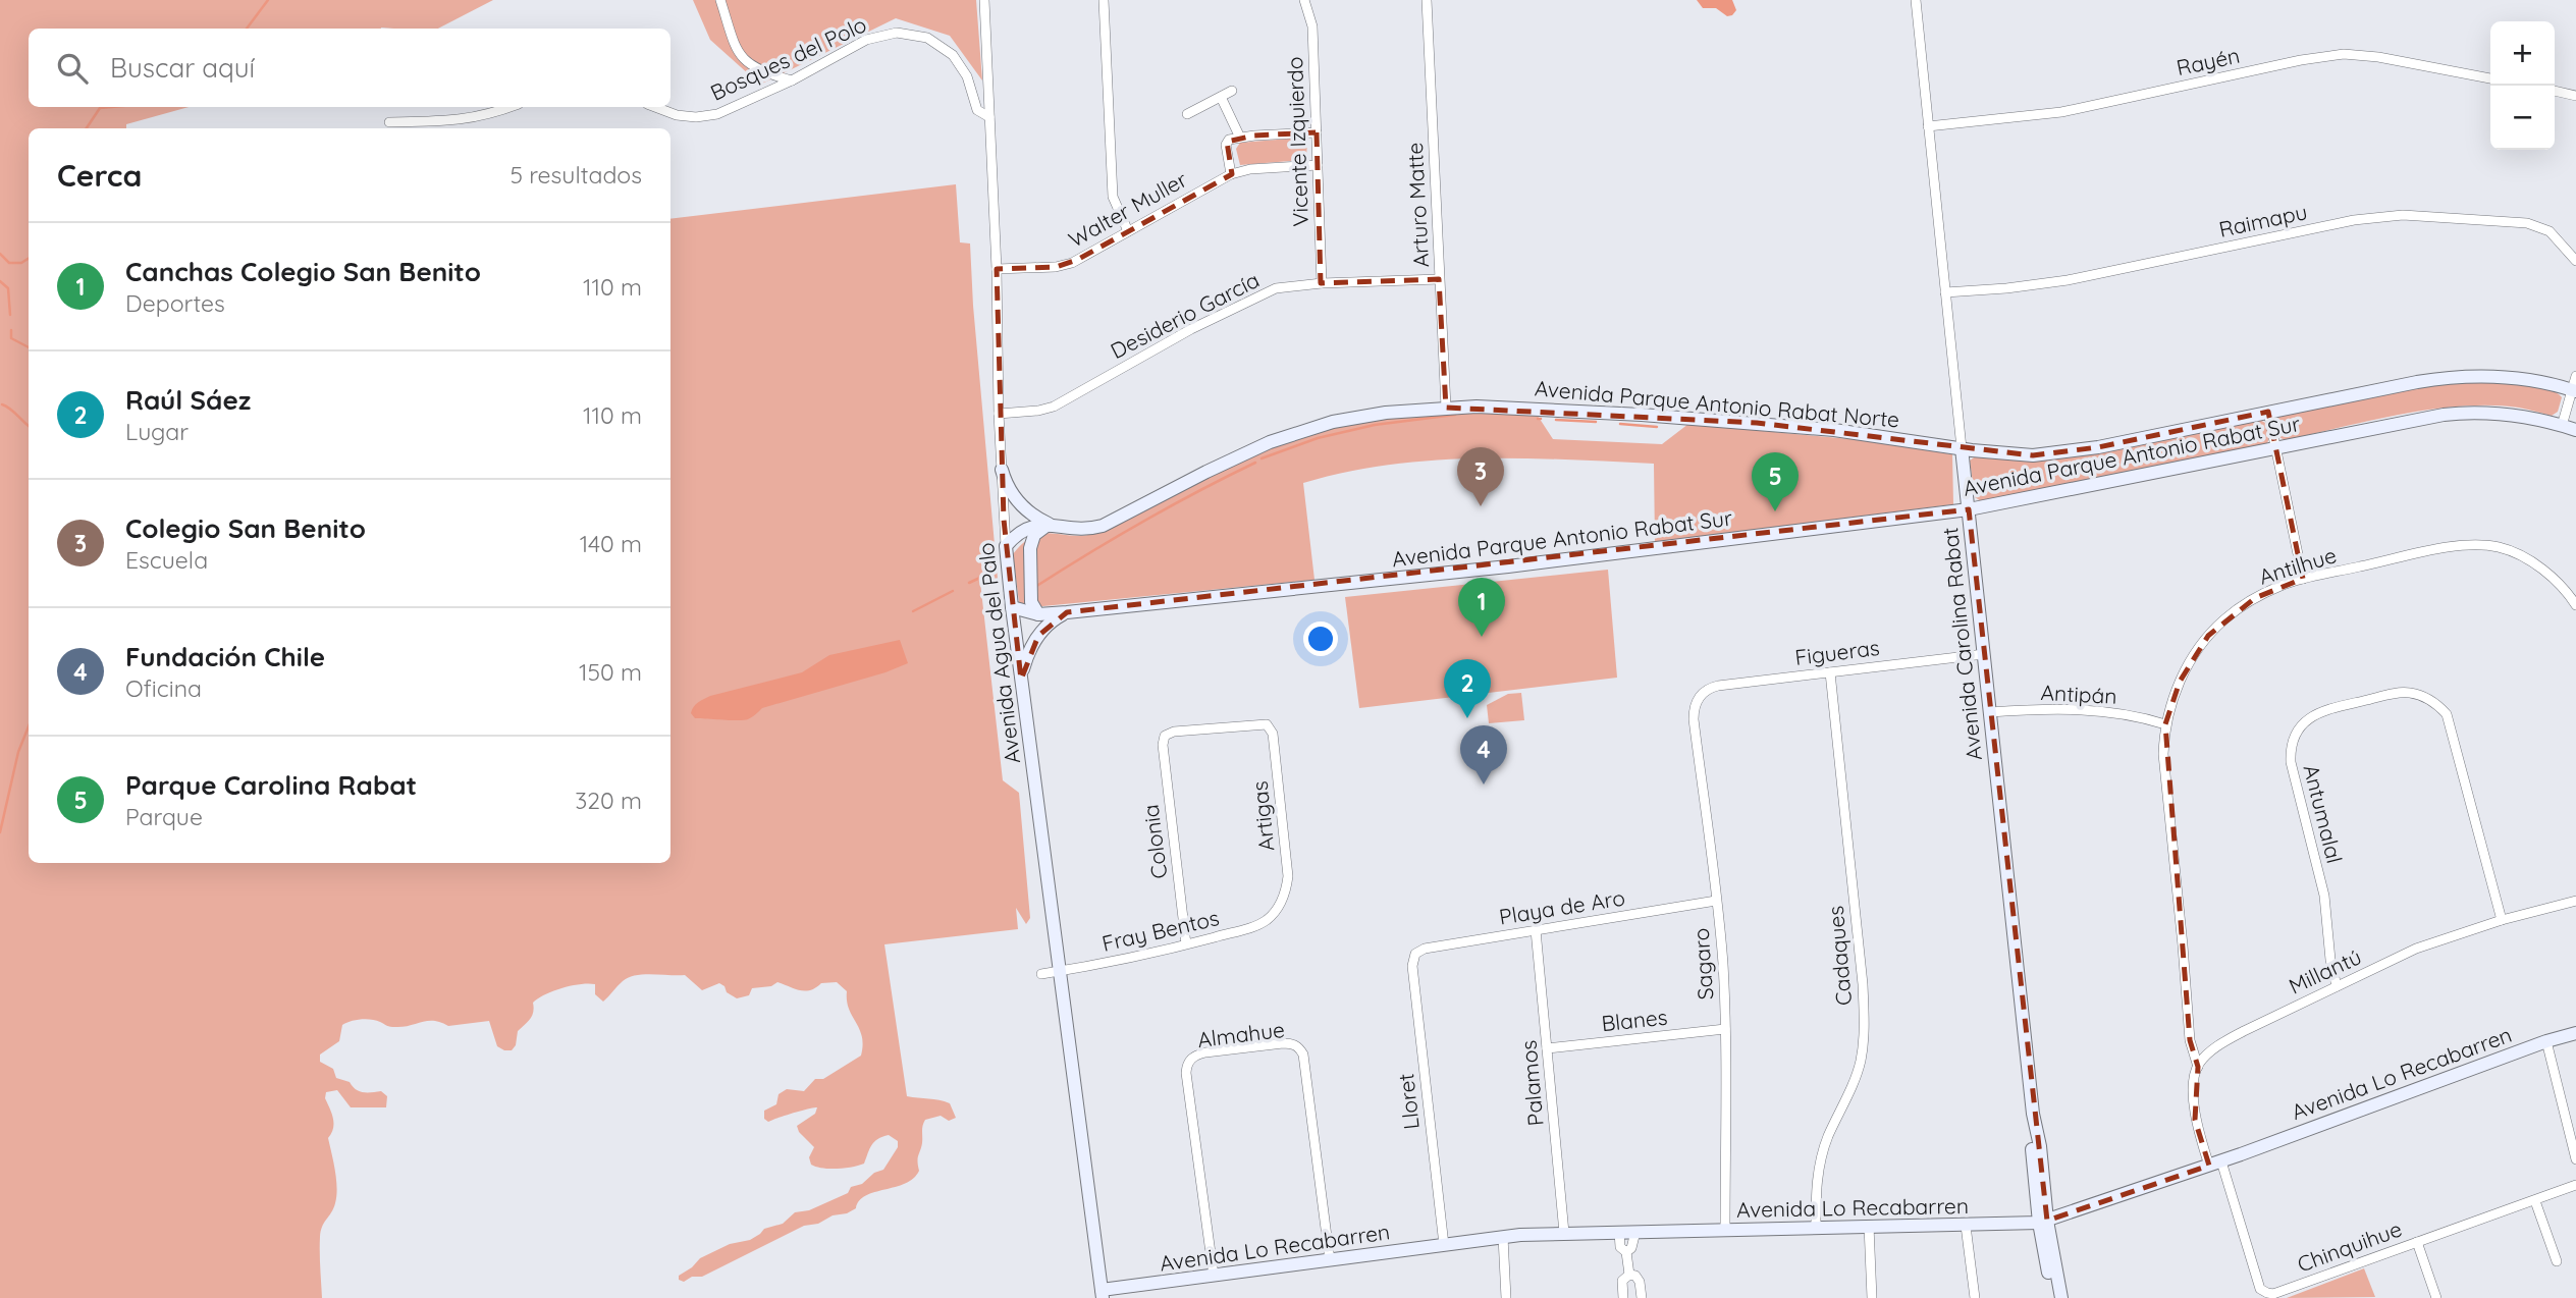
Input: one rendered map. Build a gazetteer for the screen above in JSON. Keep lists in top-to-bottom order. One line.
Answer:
{"streets":{"street":["Bosques del Polo","Rayén","Vicente Izquierdo","Arturo Matte","Walter Muller","Raimapu","Desiderio García","Avenida Parque Antonio Rabat Norte","Avenida Parque Antonio Rabat Sur","Antilhue","Avenida Carolina Rabat","Avenida Agua del Palo","Figueras","Antipán","Antumalal","Artigas","Colonia","Playa de Aro","Fray Bentos","Cadaques","Sagaro","Millantú","Blanes","Almahue","Avenida Lo Recabarren","Palamos","Lloret","Chinquihue"]},"crossings":[["Bosques del Polo","Avenida Agua del Palo"],["Rayén","Avenida Carolina Rabat"],["Vicente Izquierdo","Walter Muller"],["Vicente Izquierdo","Desiderio García"],["Arturo Matte","Desiderio García"],["Arturo Matte","Avenida Parque Antonio Rabat Norte"],["Walter Muller","Avenida Agua del Palo"],["Raimapu","Avenida Carolina Rabat"],["Desiderio García","Avenida Agua del Palo"],["Avenida Parque Antonio Rabat Norte","Avenida Carolina Rabat"],["Avenida Parque Antonio Rabat Norte","Avenida Agua del Palo"],["Avenida Parque Antonio Rabat Sur","Avenida Carolina Rabat"],["Avenida Parque Antonio Rabat Sur","Avenida Agua del Palo"],["Antilhue","Antipán"],["Antilhue","Millantú"],["Avenida Carolina Rabat","Figueras"],["Avenida Carolina Rabat","Antipán"],["Avenida Carolina Rabat","Avenida Lo Recabarren"],["Avenida Agua del Palo","Fray Bentos"],["Avenida Agua del Palo","Avenida Lo Recabarren"],["Figueras","Cadaques"],["Figueras","Sagaro"],["Antumalal","Millantú"],["Artigas","Colonia"],["Artigas","Fray Bentos"],["Colonia","Fray Bentos"],["Playa de Aro","Sagaro"],["Playa de Aro","Palamos"],["Playa de Aro","Lloret"],["Cadaques","Avenida Lo Recabarren"],["Sagaro","Blanes"],["Sagaro","Avenida Lo Recabarren"],["Blanes","Palamos"],["Almahue","Avenida Lo Recabarren"],["Avenida Lo Recabarren","Palamos"],["Avenida Lo Recabarren","Lloret"],["Avenida Lo Recabarren","Chinquihue"]],"page":{"map_buttons":["+","−"],"search":"Buscar aquí","heading":["Cerca","5 resultados"],"list":[{"mark":"1","name":"Canchas Colegio San Benito","note":"Deportes","value":"110 m"},{"mark":"2","name":"Raúl Sáez","note":"Lugar","value":"110 m"},{"mark":"3","name":"Colegio San Benito","note":"Escuela","value":"140 m"},{"mark":"4","name":"Fundación Chile","note":"Oficina","value":"150 m"},{"mark":"5","name":"Parque Carolina Rabat","note":"Parque","value":"320 m"}],"pins":["3","5","1","2","4"]}}
